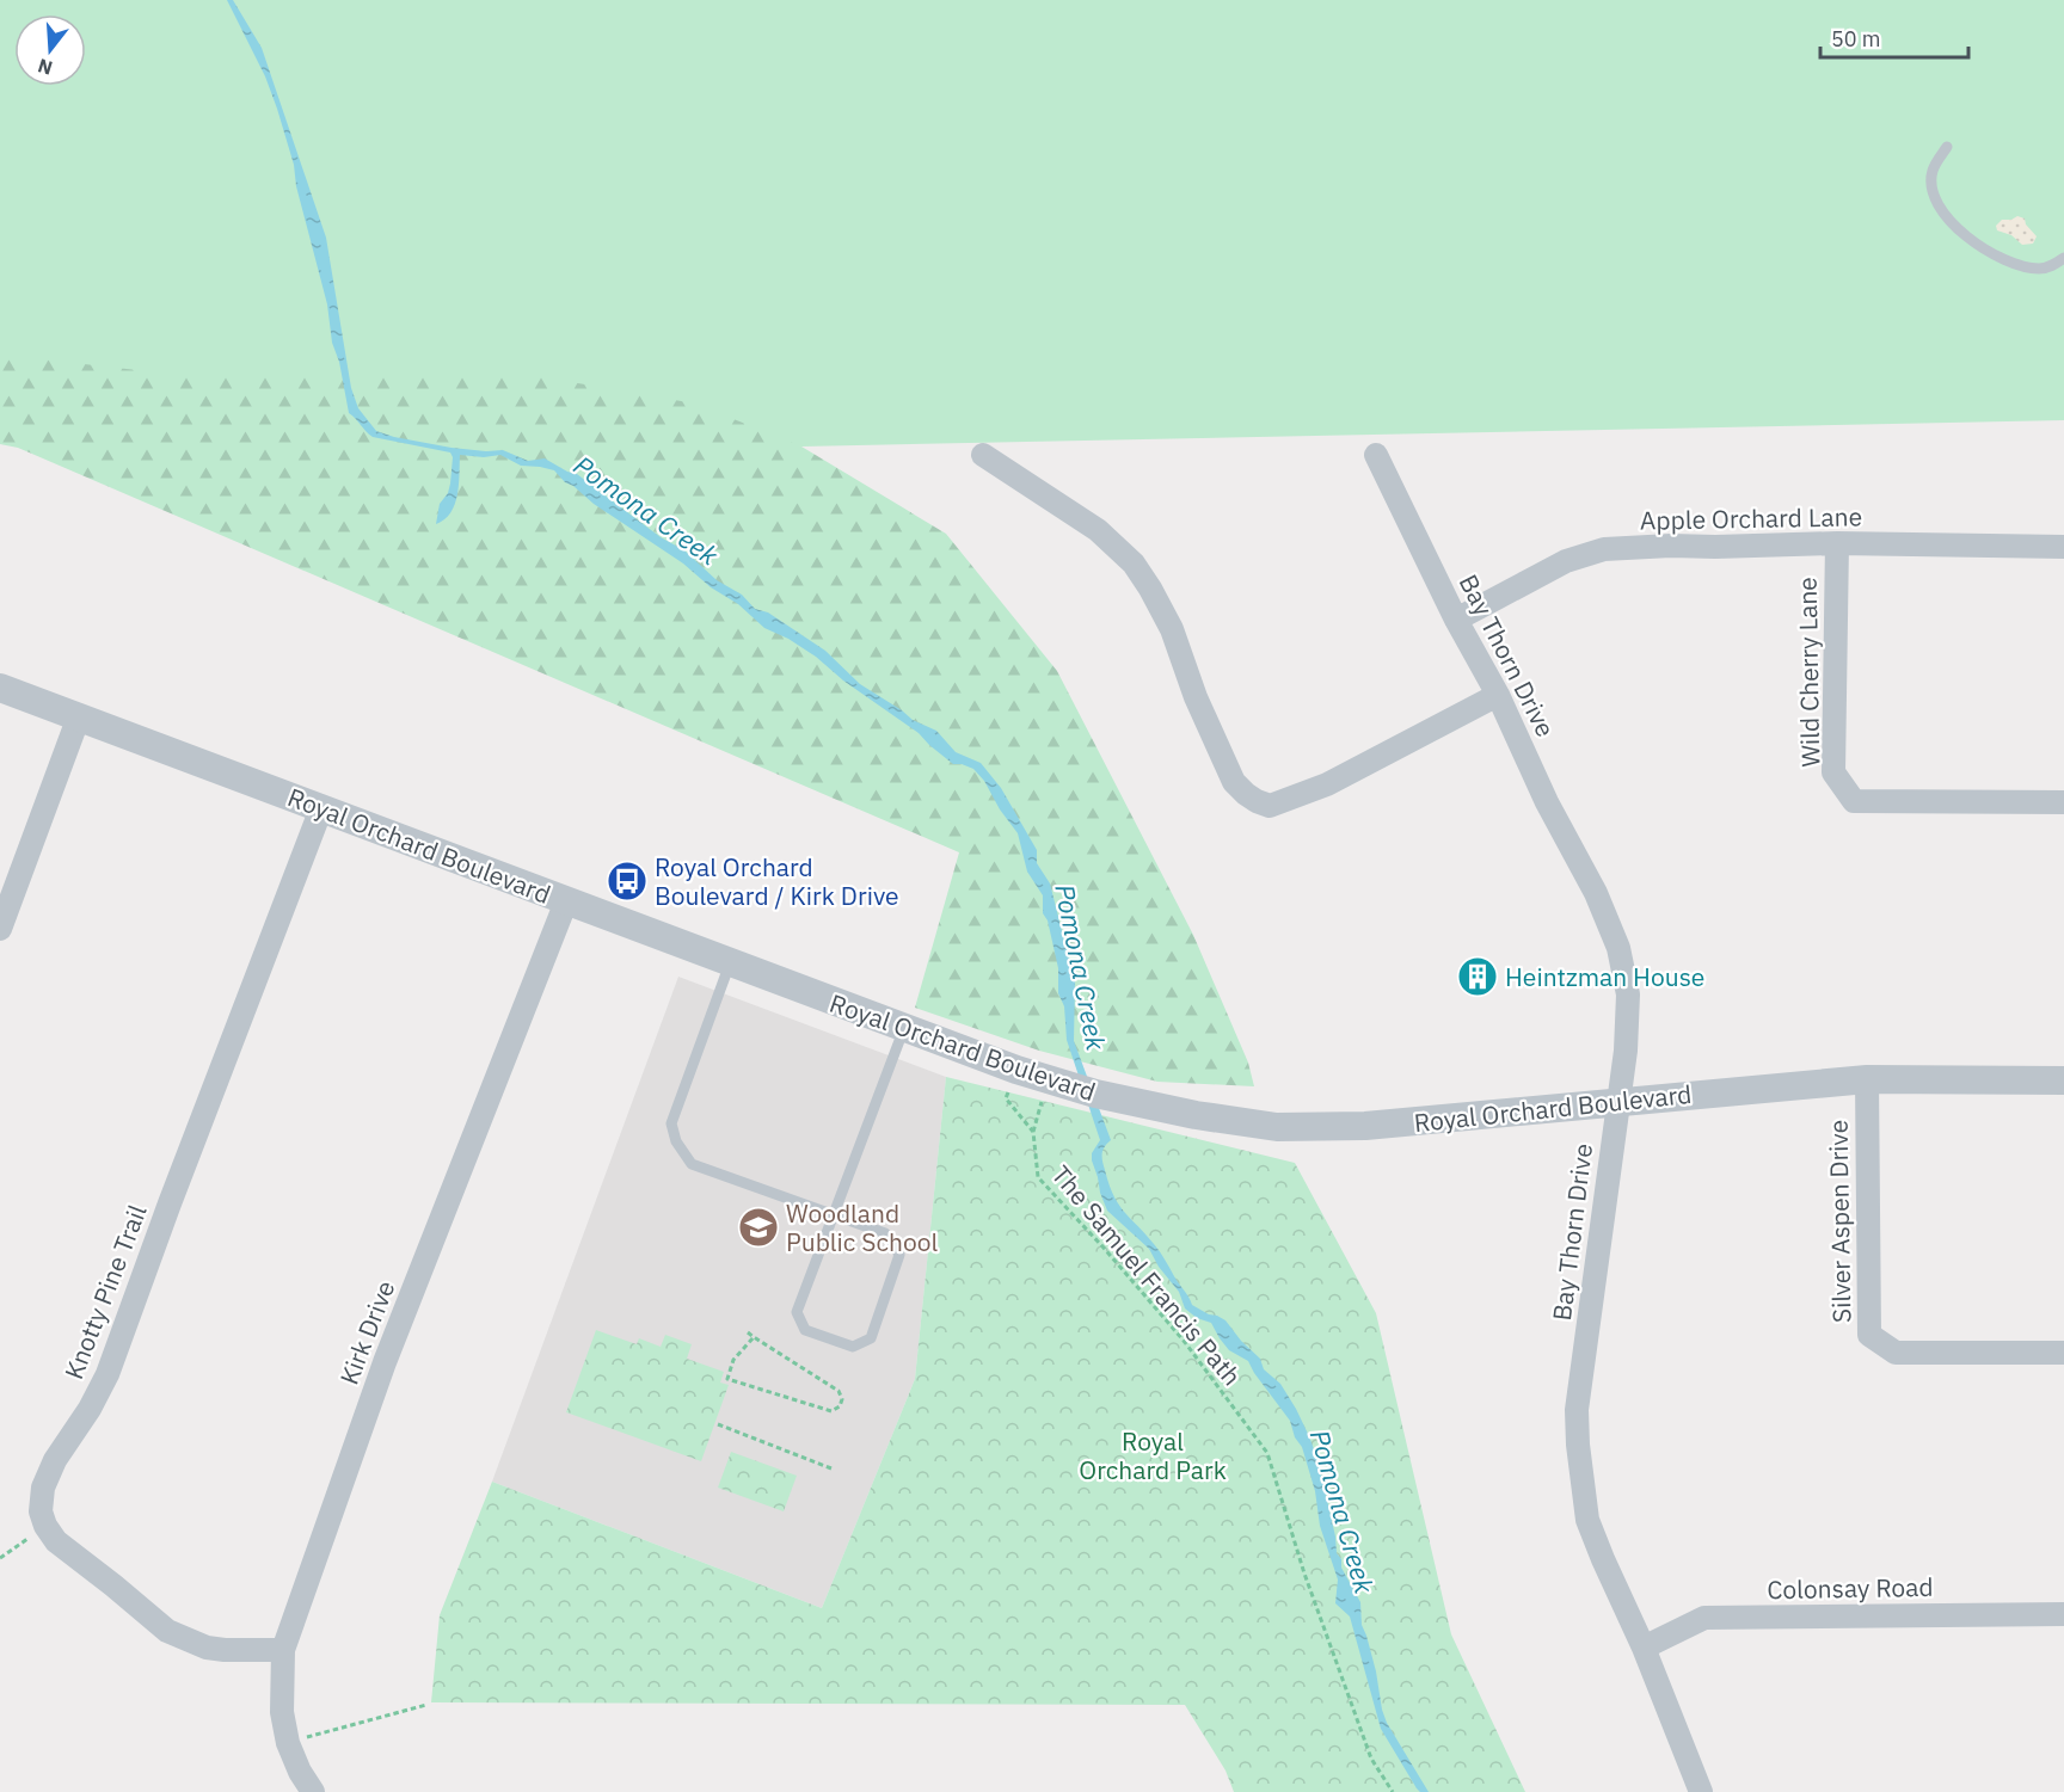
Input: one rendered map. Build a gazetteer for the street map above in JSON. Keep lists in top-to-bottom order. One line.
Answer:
{"streets":{"street":["Apple Orchard Lane","Bay Thorn Drive","Wild Cherry Lane","Royal Orchard Boulevard","Silver Aspen Drive","Knotty Pine Trail","Kirk Drive","Colonsay Road"],"path":["The Samuel Francis Path"]},"crossings":[["Apple Orchard Lane","Bay Thorn Drive"],["Apple Orchard Lane","Wild Cherry Lane"],["Bay Thorn Drive","Royal Orchard Boulevard"],["Bay Thorn Drive","Colonsay Road"],["Royal Orchard Boulevard","Silver Aspen Drive"],["Royal Orchard Boulevard","The Samuel Francis Path"],["Royal Orchard Boulevard","Knotty Pine Trail"],["Royal Orchard Boulevard","Kirk Drive"]],"water":["Pomona Creek"],"parks":["Royal Orchard Park"],"places":{"bus stop":["Royal Orchard Boulevard / Kirk Drive"],"building":["Heintzman House"],"school or university":["Woodland Public School"]},"scale_bar":"50 m","north":"bottom"}
